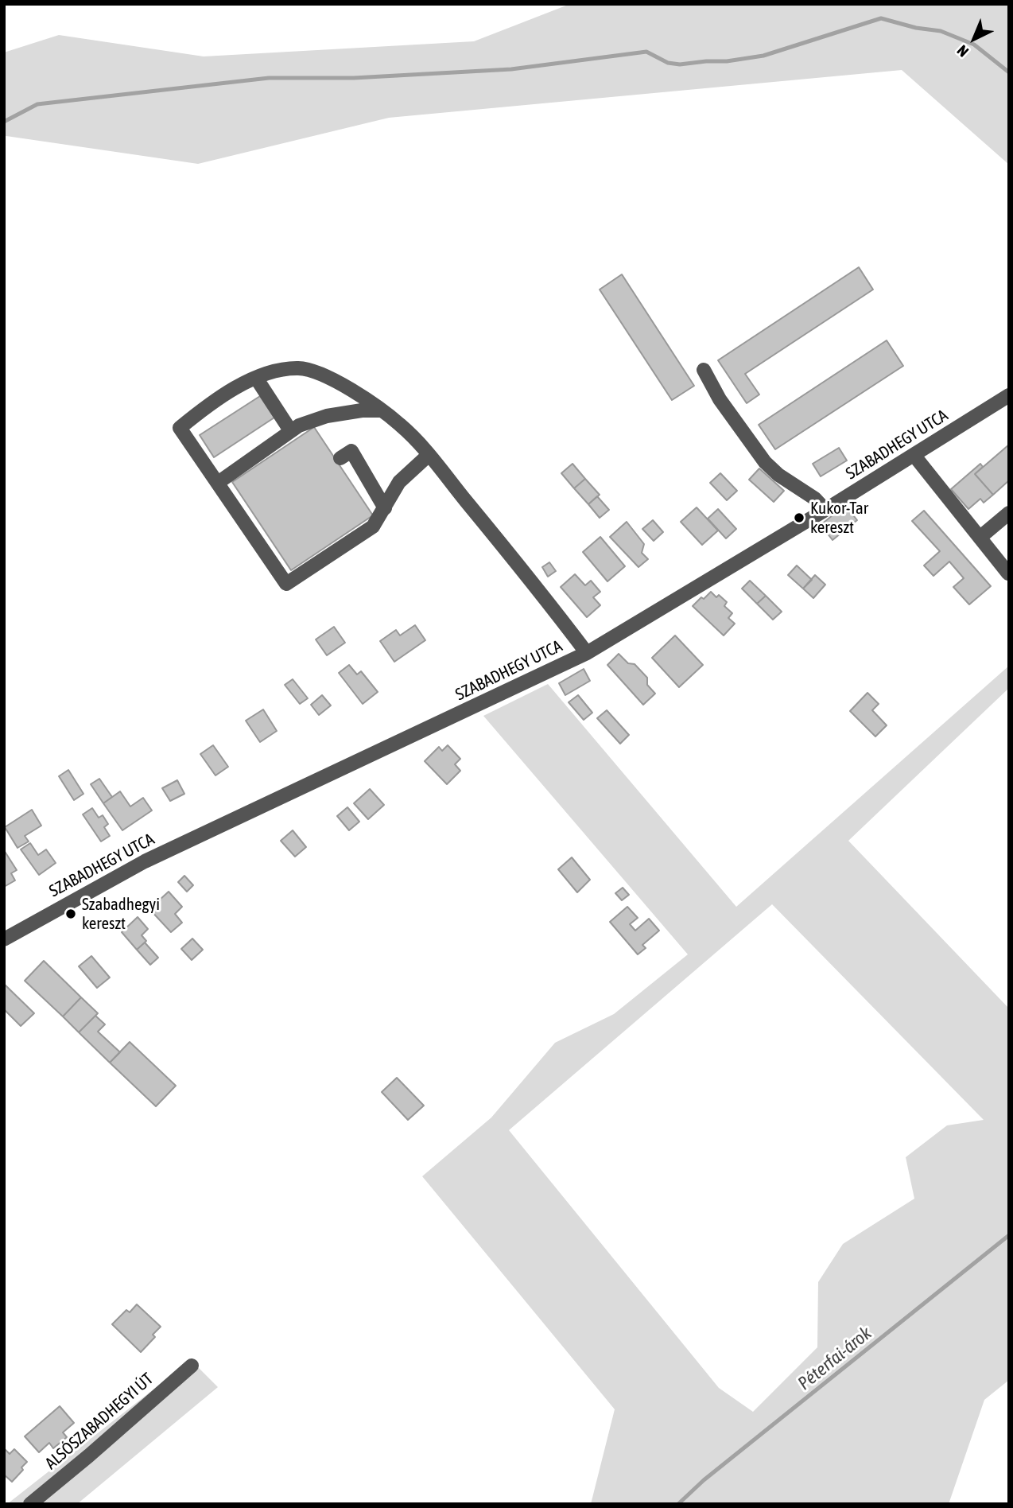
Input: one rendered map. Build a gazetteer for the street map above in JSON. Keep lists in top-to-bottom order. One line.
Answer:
{"streets":{"street":["SZABADHEGY UTCA","ALSÓSZABADHEGYI ÚT"]},"water":["Péterfai-árok"],"places":["Kukor-Tar kereszt","Szabadhegyi kereszt"],"north":"bottom left"}
